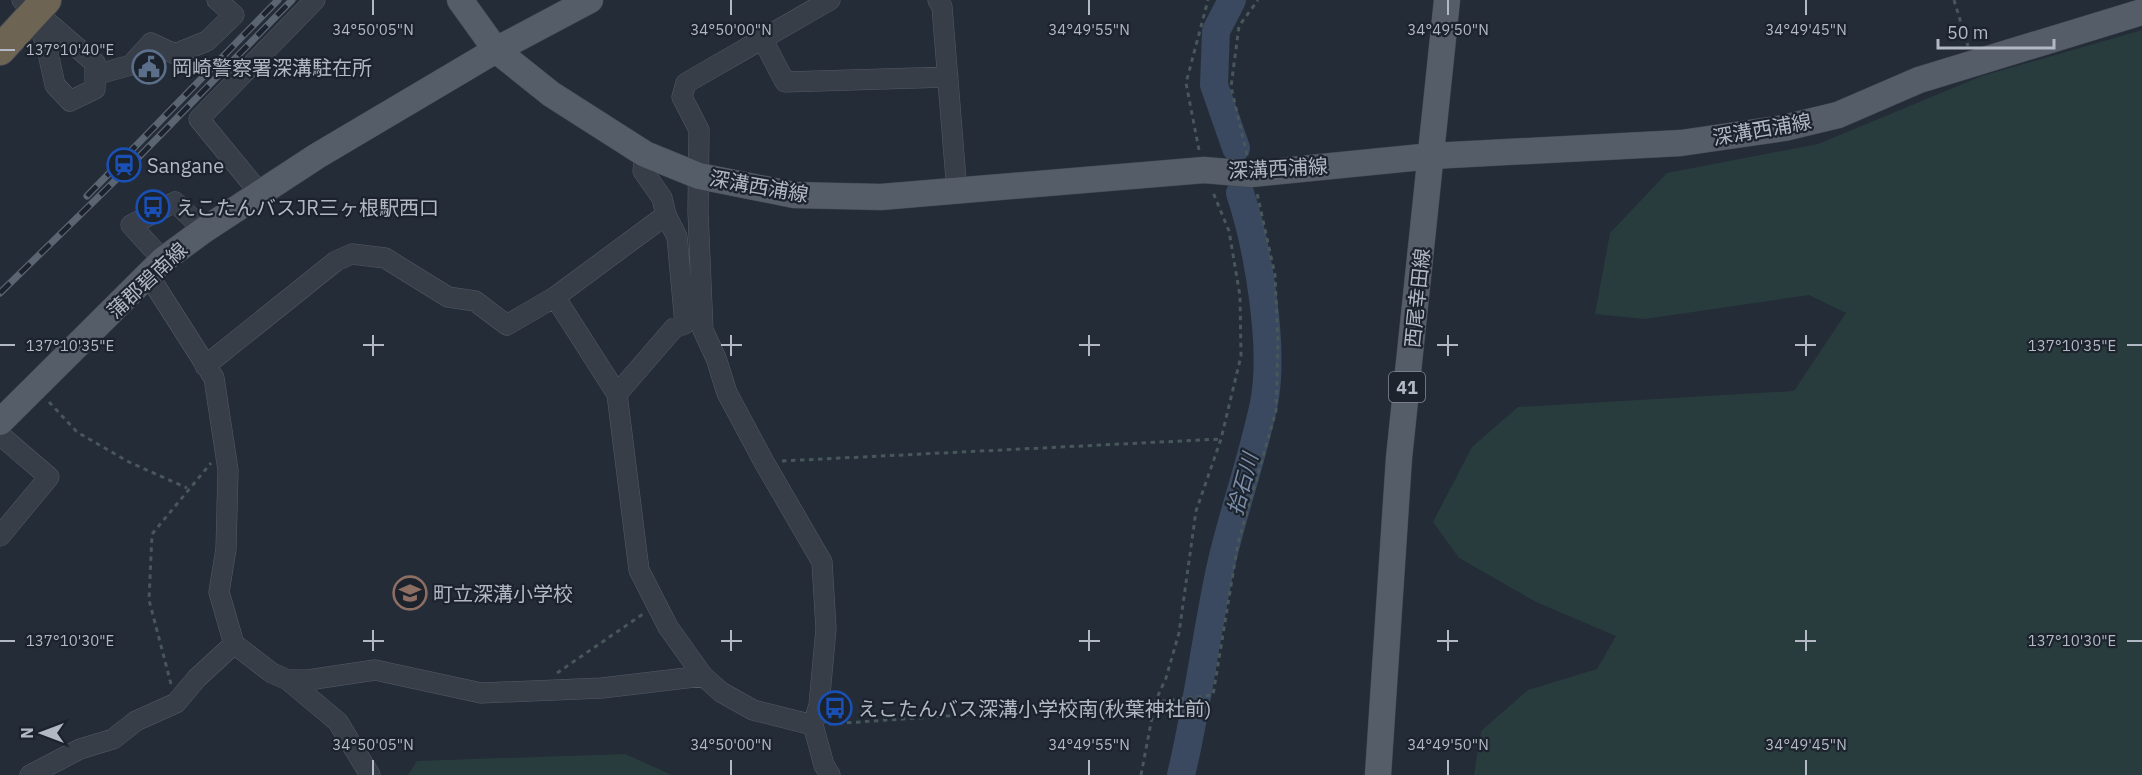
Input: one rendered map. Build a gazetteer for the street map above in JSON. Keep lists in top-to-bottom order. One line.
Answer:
{"streets":{"main road":["深溝西浦線","蒲郡碧南線","西尾幸田線","41"]},"crossings":[["深溝西浦線","蒲郡碧南線"],["深溝西浦線","西尾幸田線"]],"water":["拾石川"],"places":{"public building":["岡崎警察署深溝駐在所"],"station":["Sangane"],"bus stop":["えこたんバスJR三ヶ根駅西口","えこたんバス深溝小学校南(秋葉神社前)"],"school or university":["町立深溝小学校"]},"scale_bar":"50 m","north":"left","coordinates":["34°50'05\"N","34°50'00\"N","34°49'55\"N","34°49'50\"N","34°49'45\"N","137°10'40\"E","137°10'35\"E","137°10'30\"E"]}
